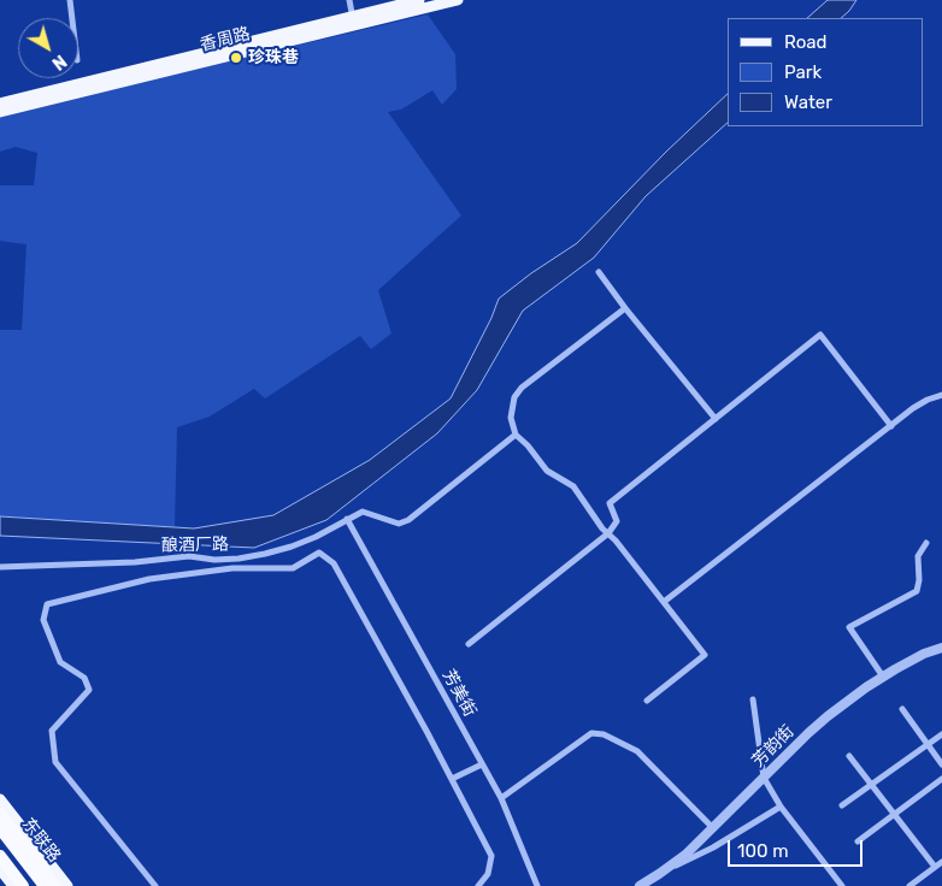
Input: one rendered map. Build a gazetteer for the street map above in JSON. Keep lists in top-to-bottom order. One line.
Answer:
{"streets":{"highway":["东联路"],"main road":["香周路"],"street":["酿酒厂路","芳美街","芳韵街"]},"crossings":[["酿酒厂路","芳美街"]],"places":["珍珠巷"],"legend":["Road","Park","Water"],"scale_bar":"100 m","north":"bottom right"}
